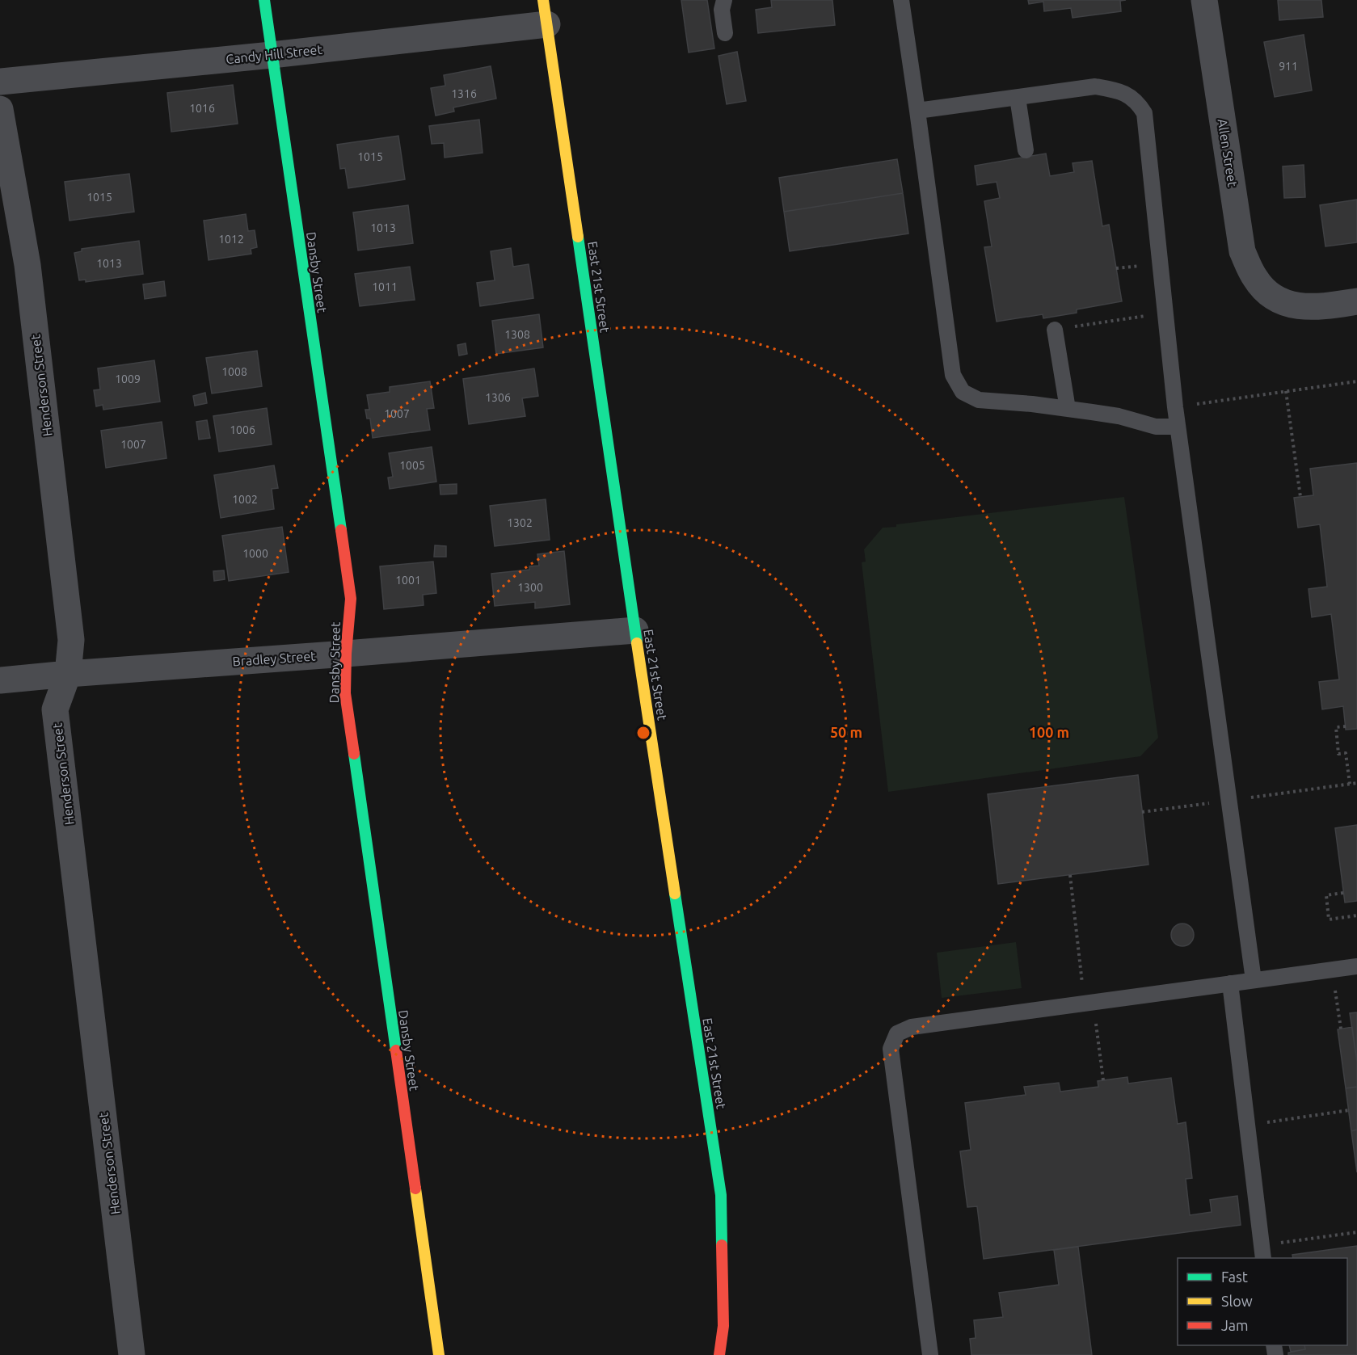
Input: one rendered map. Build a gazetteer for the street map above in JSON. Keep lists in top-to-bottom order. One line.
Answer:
{"streets":{"street":["Candy Hill Street","Allen Street","Dansby Street","East 21st Street","Henderson Street","Bradley Street"]},"crossings":[["Candy Hill Street","Dansby Street"],["Candy Hill Street","East 21st Street"],["Dansby Street","Bradley Street"],["East 21st Street","Bradley Street"],["Henderson Street","Bradley Street"]],"house_numbers":["911","1316","1016","1015","1015","1013","1012","1013","1011","1308","1008","1009","1306","1007","1006","1007","1005","1002","1302","1000","1001","1300"],"legend":["Fast","Slow","Jam"],"rings":["50 m","100 m"]}
